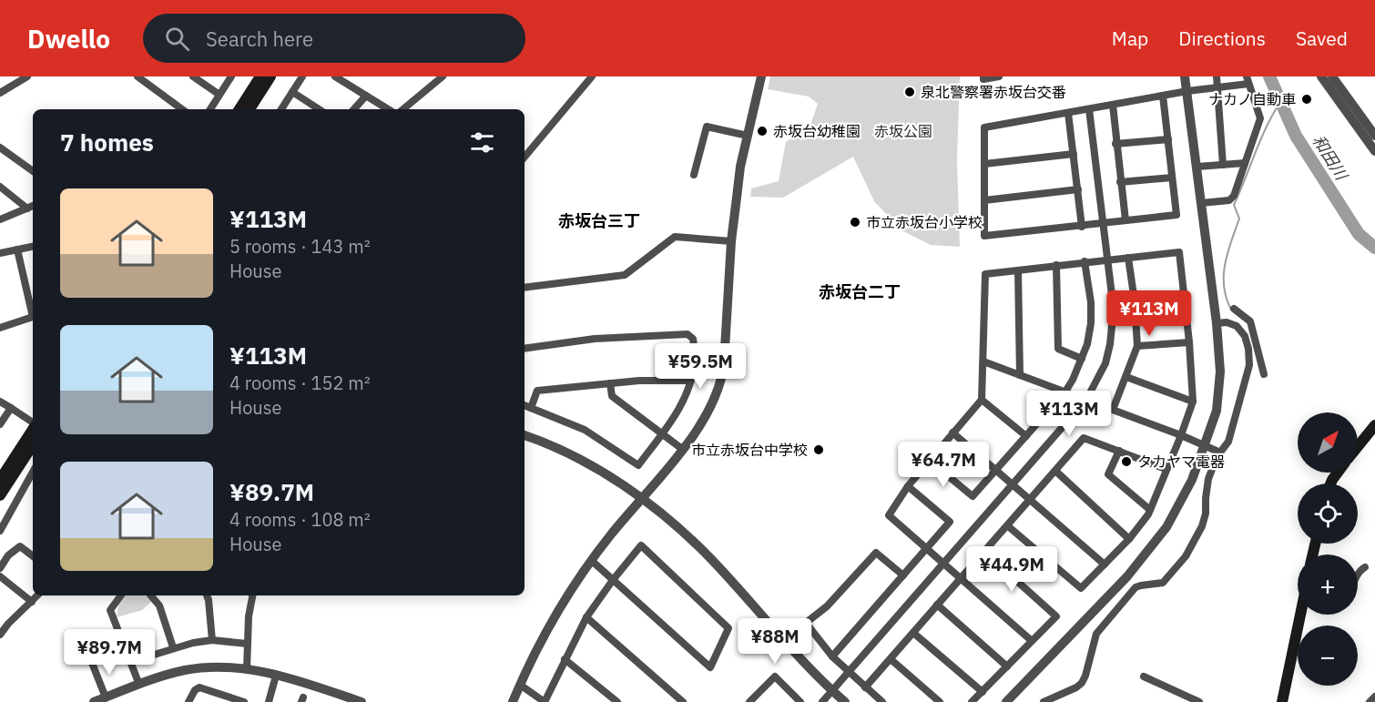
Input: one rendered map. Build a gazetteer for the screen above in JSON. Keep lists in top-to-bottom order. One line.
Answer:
{"districts":["赤坂台三丁","赤坂台二丁"],"water":["和田川"],"parks":["赤坂公園"],"places":["泉北警察署赤坂台交番","ナカノ自動車","赤坂台幼稚園","市立赤坂台小学校","市立赤坂台中学校","タカヤマ電器"],"north":"top right","page":{"header":"Dwello","search":"Search here","nav":["Map","Directions","Saved"],"heading":"7 homes","list":[{"name":"¥113M","note":"5 rooms · 143 m² · House"},{"name":"¥113M","note":"4 rooms · 152 m² · House"},{"name":"¥89.7M","note":"4 rooms · 108 m² · House"}],"price":["¥113M","¥59.5M","¥113M","¥64.7M","¥44.9M","¥88M","¥89.7M"],"map_buttons":["+","−"]}}
